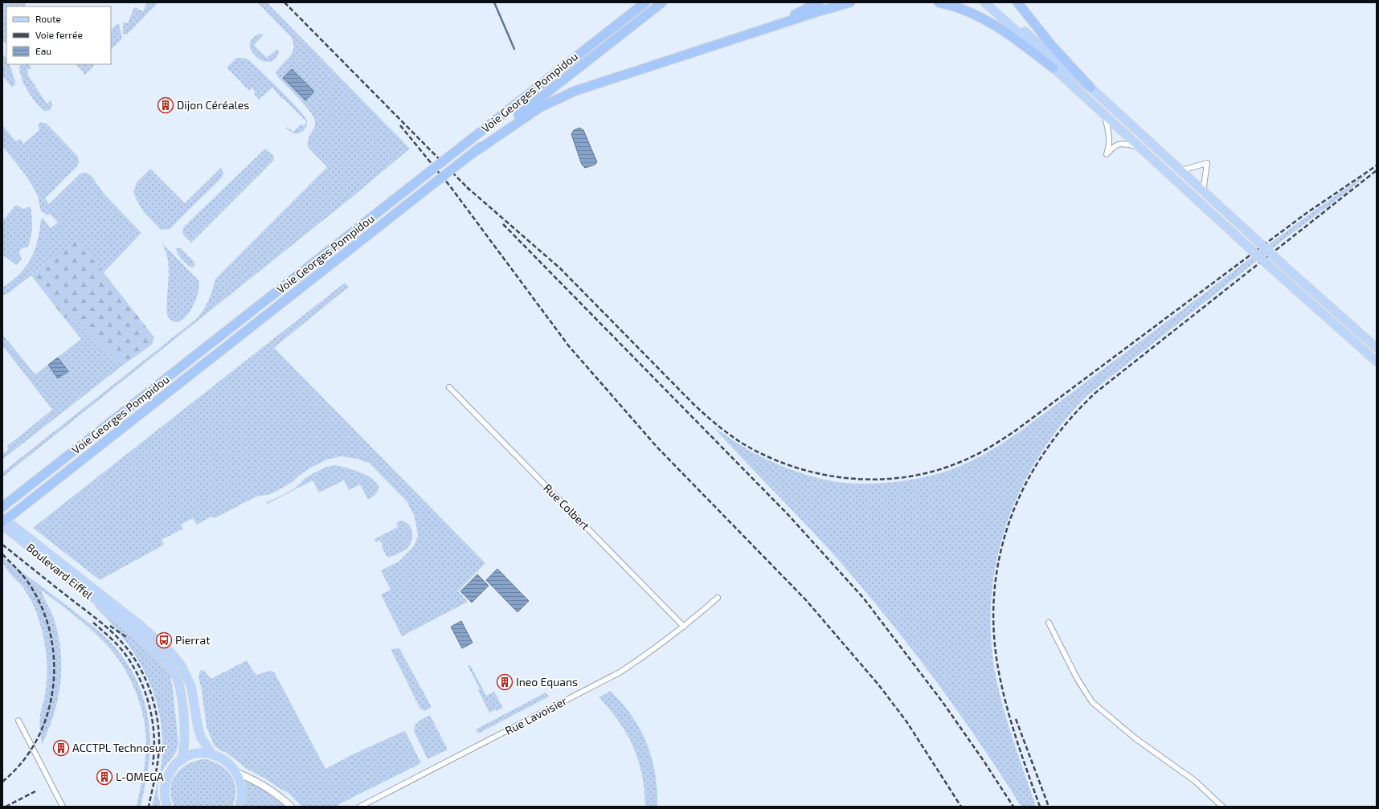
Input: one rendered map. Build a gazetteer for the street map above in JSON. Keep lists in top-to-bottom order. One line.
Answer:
{"streets":{"highway":["Voie Georges Pompidou"],"main road":["Boulevard Eiffel"],"street":["Rue Colbert","Rue Lavoisier"]},"crossings":[["Rue Colbert","Rue Lavoisier"]],"places":{"building":["Dijon Céréales","Ineo Equans","ACCTPL Technosur","L-OMEGA"],"bus stop":["Pierrat"]},"legend":["Route","Voie ferrée","Eau"]}
